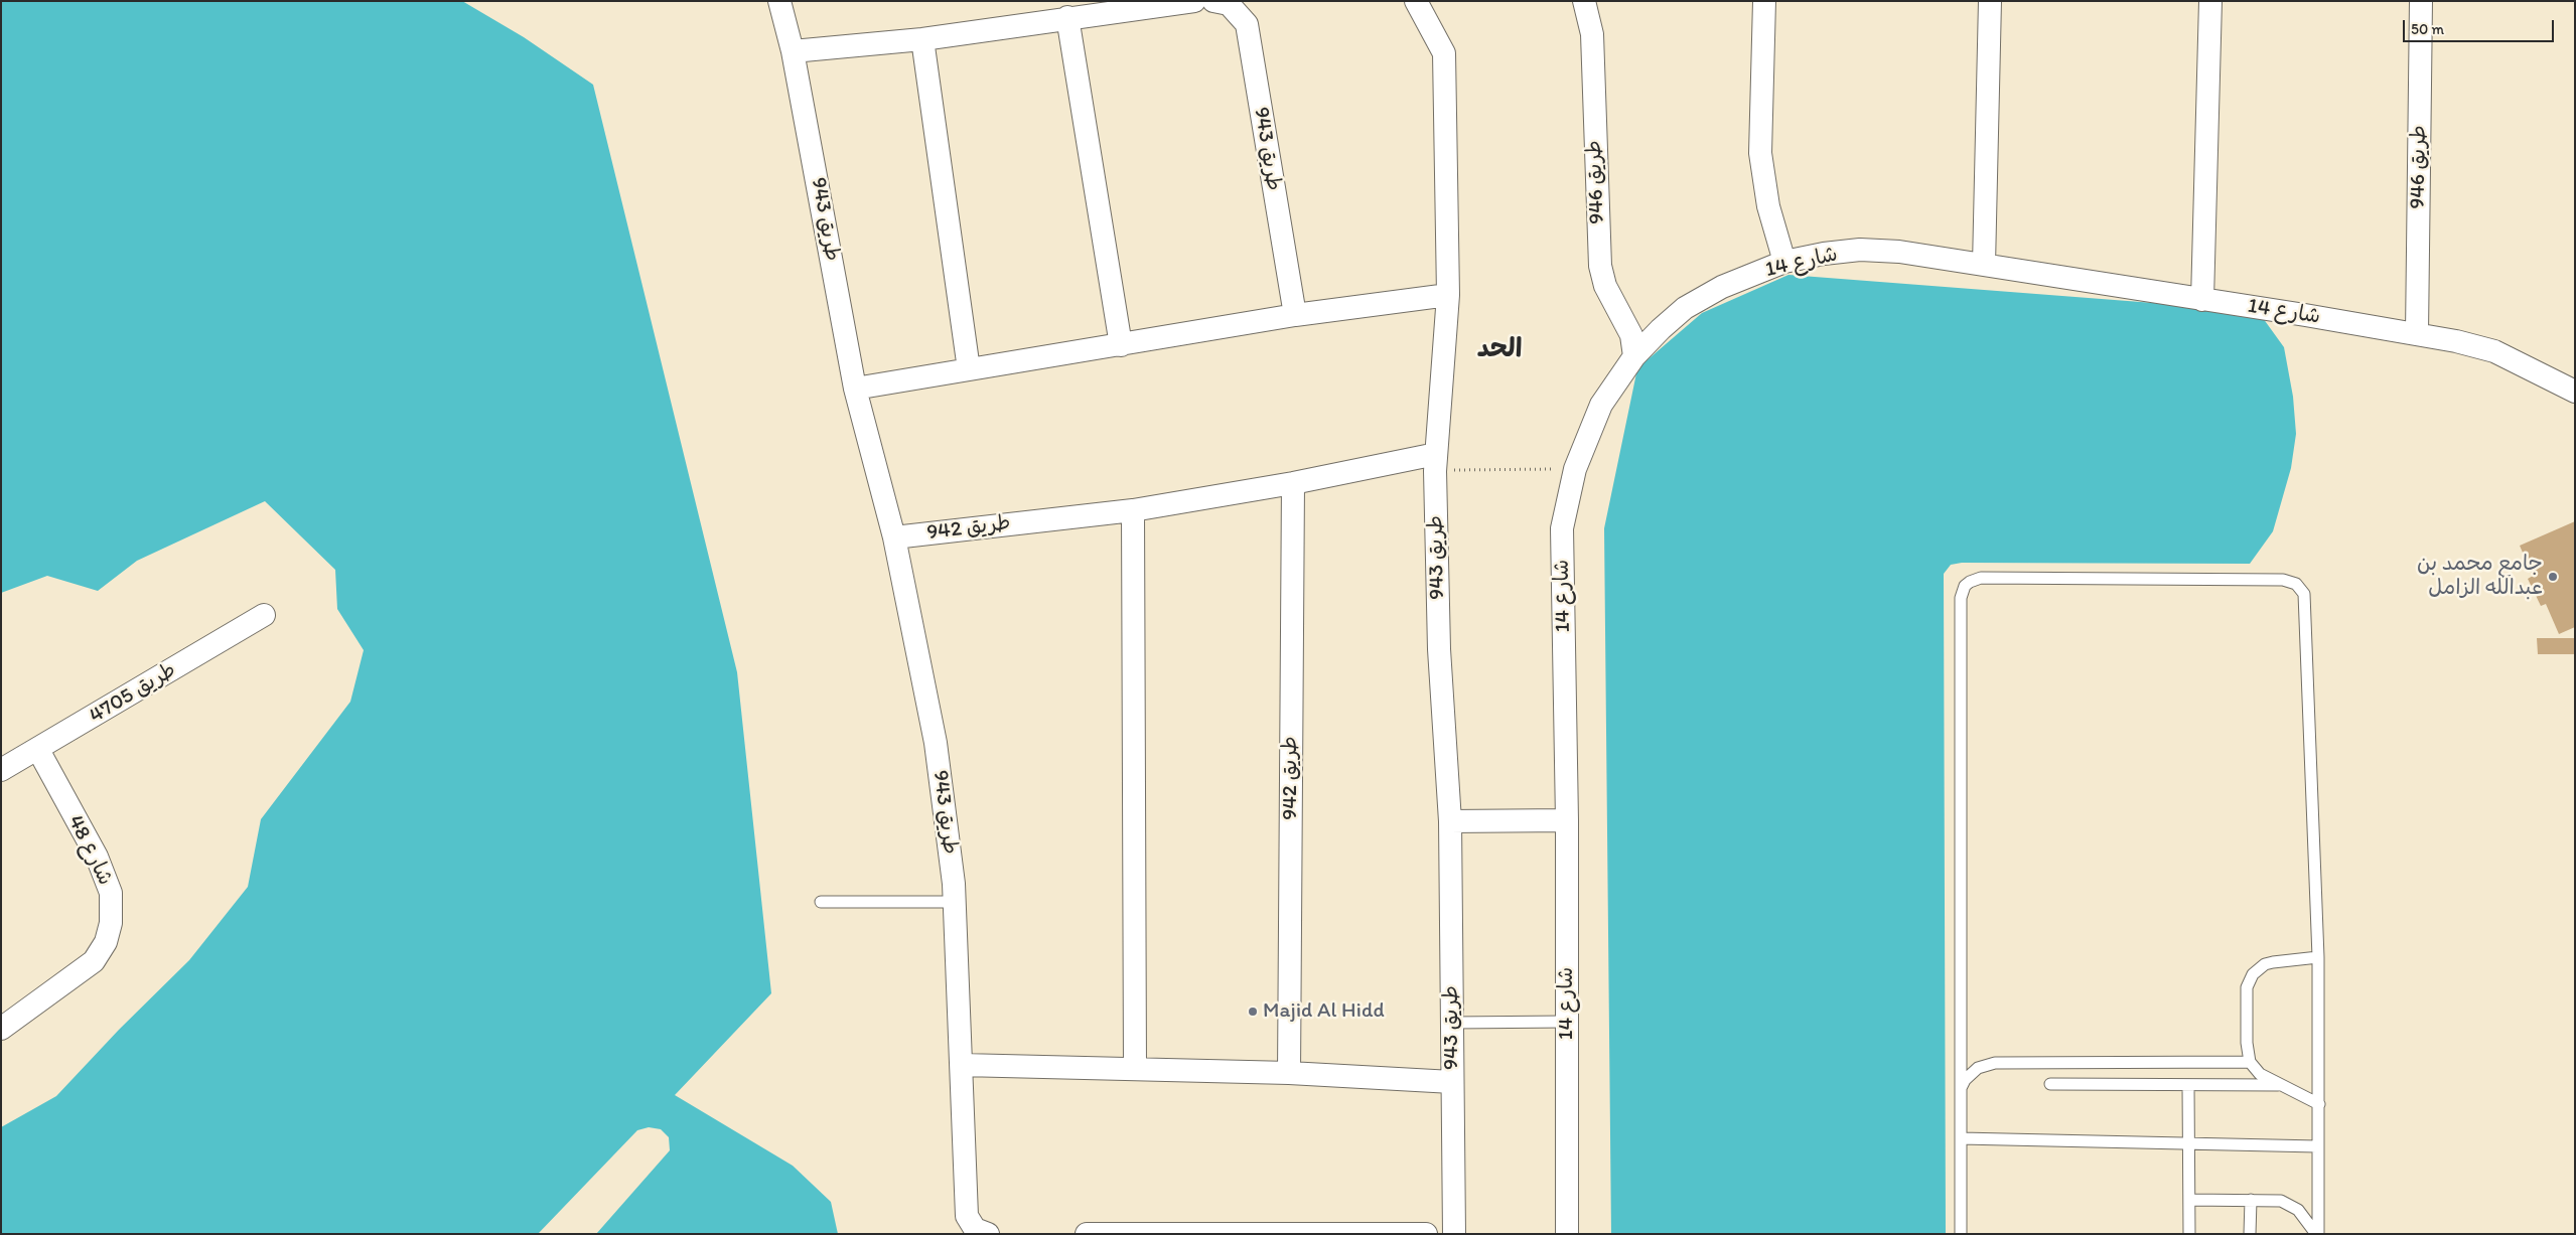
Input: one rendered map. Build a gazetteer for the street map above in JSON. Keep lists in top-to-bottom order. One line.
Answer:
{"streets":{"street":["طريق 943","طريق 946","شارع 14","طريق 942","طريق 4705","شارع 48"]},"crossings":[["طريق 943","طريق 942"],["طريق 946","شارع 14"],["طريق 4705","شارع 48"]],"districts":["الحد"],"places":["جامع محمد بن عبدالله الزامل","Majid Al Hidd"],"scale_bar":"50 m"}
